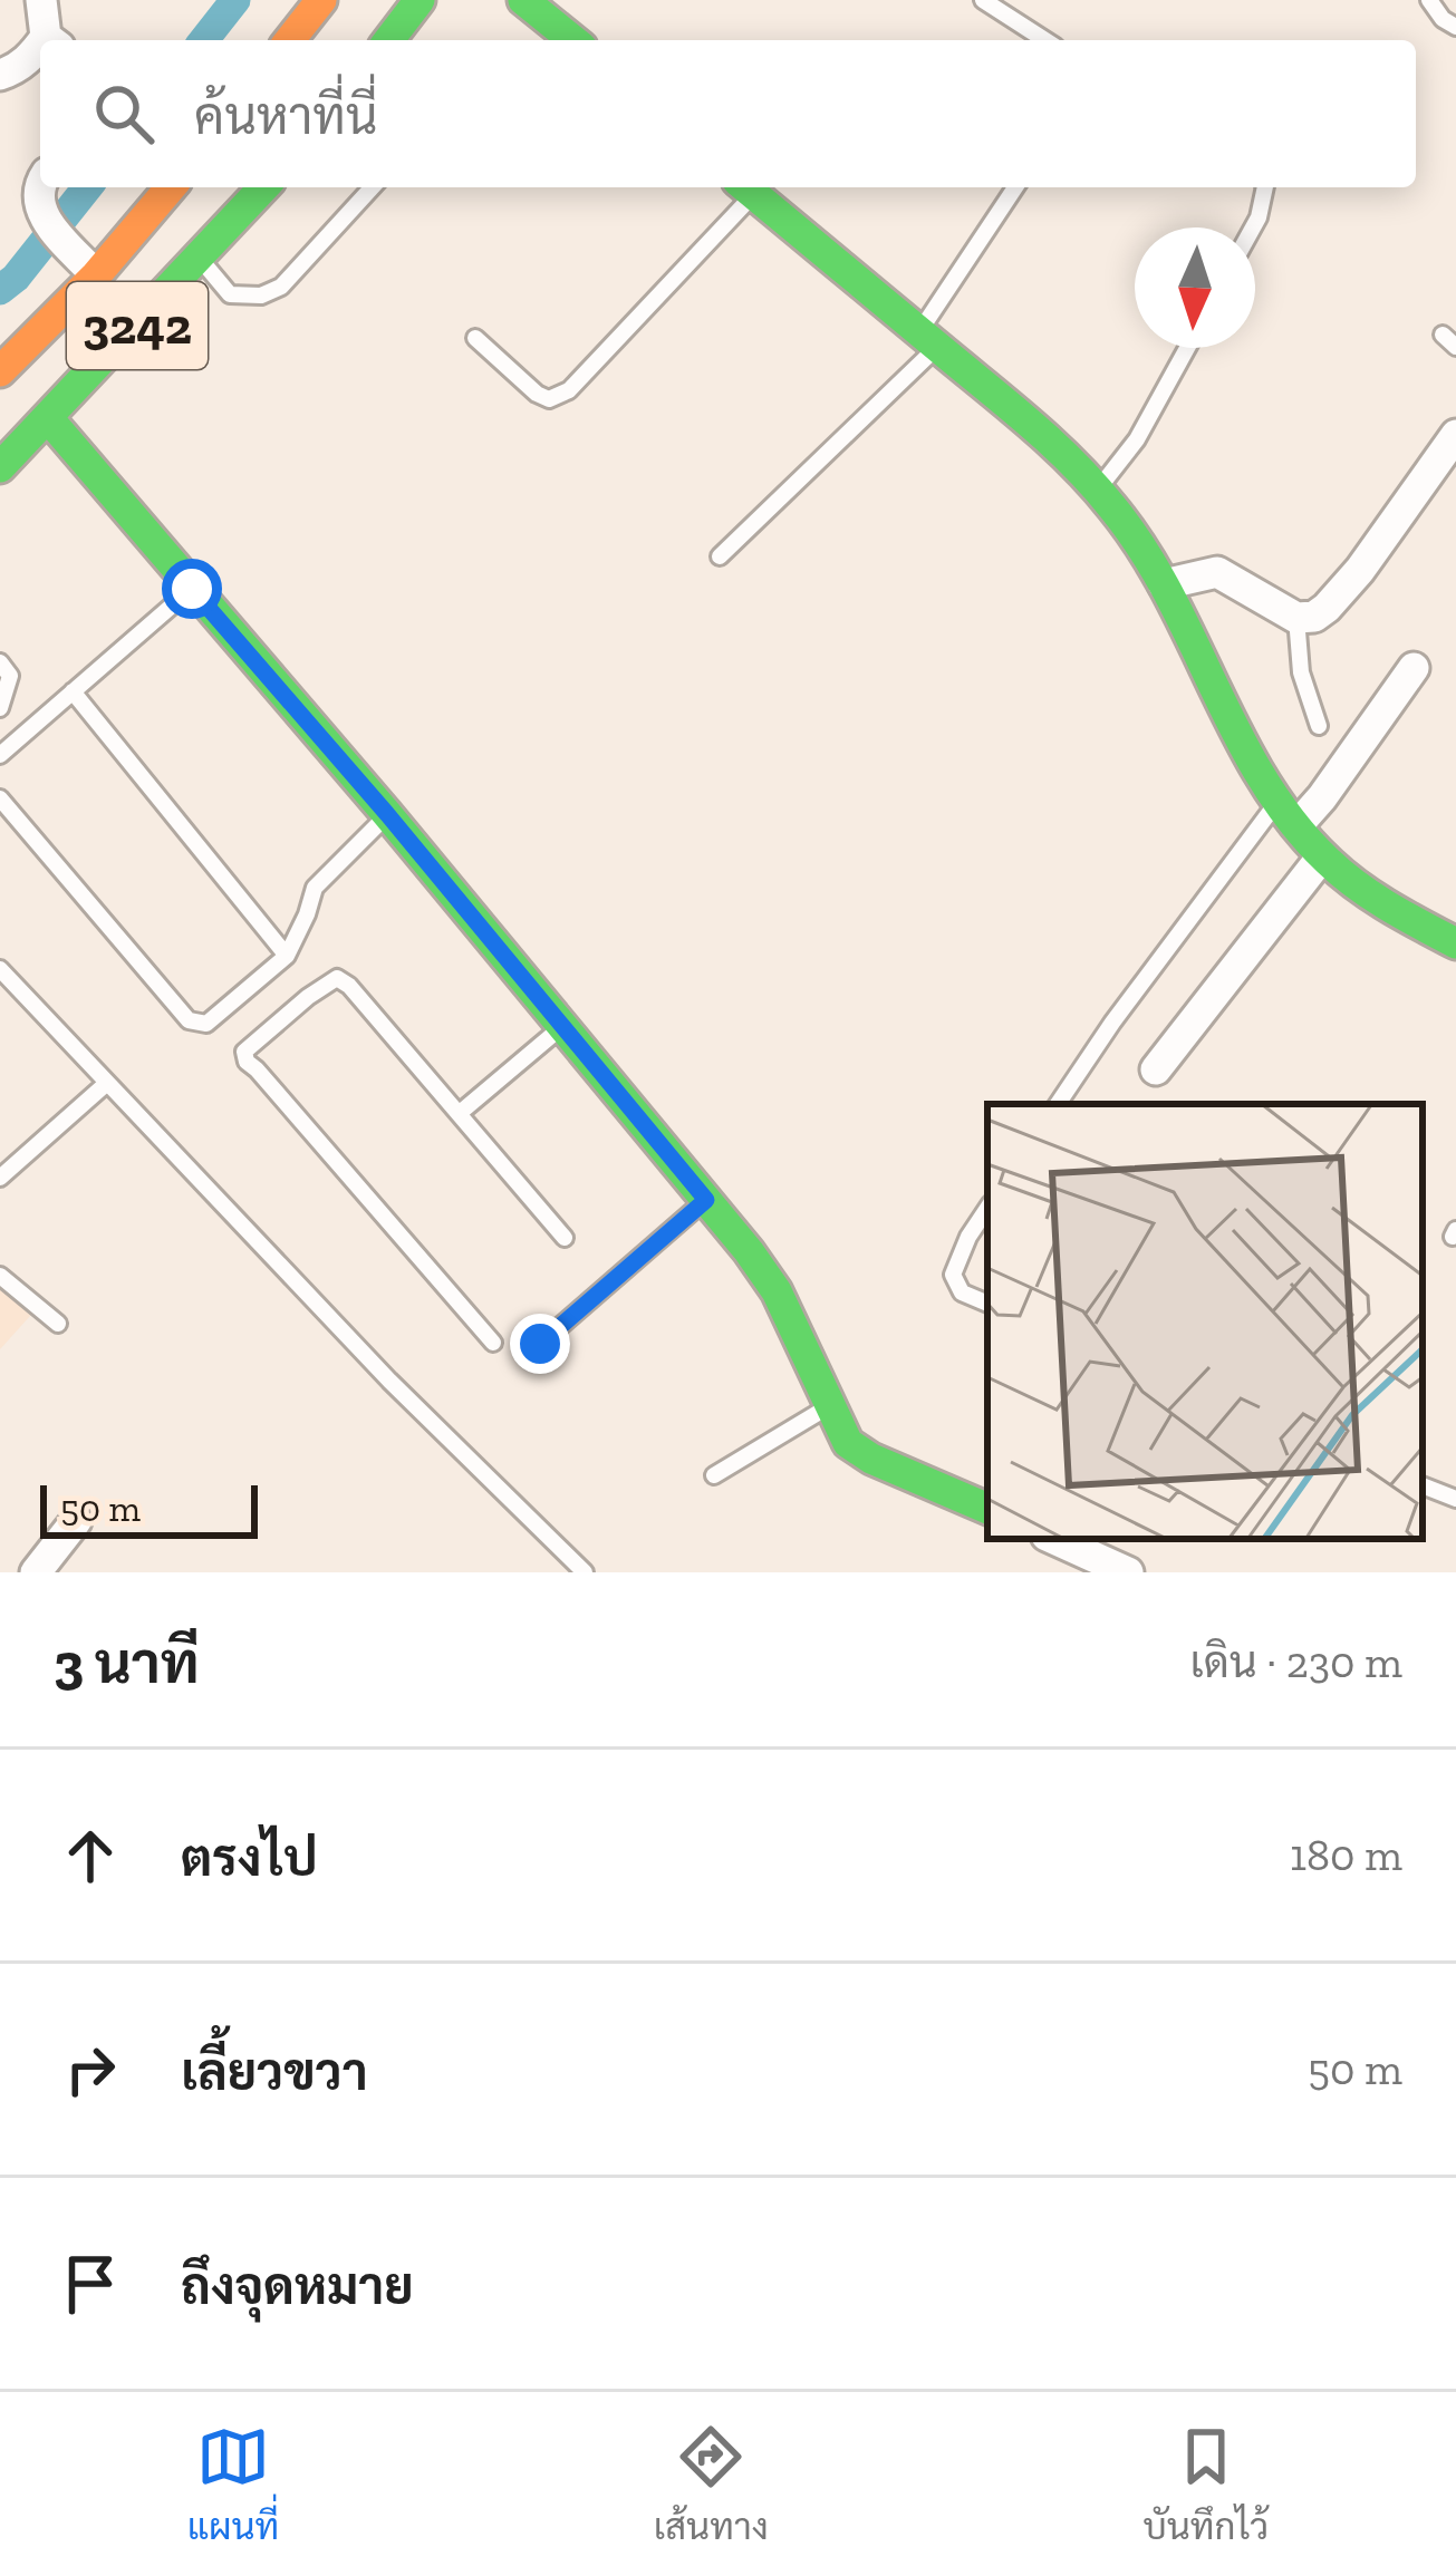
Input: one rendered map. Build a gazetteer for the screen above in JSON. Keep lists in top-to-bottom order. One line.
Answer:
{"streets":{"street":["3242"]},"scale_bar":"50 m","north":"bottom","page":{"search":"ค้นหาที่นี่","scale":"50 m","heading":["3 นาที","เดิน · 230 m"],"list":[["ตรงไป","180 m"],["เลี้ยวขวา","50 m"],"ถึงจุดหมาย"],"nav":["แผนที่","เส้นทาง","บันทึกไว้"]}}
